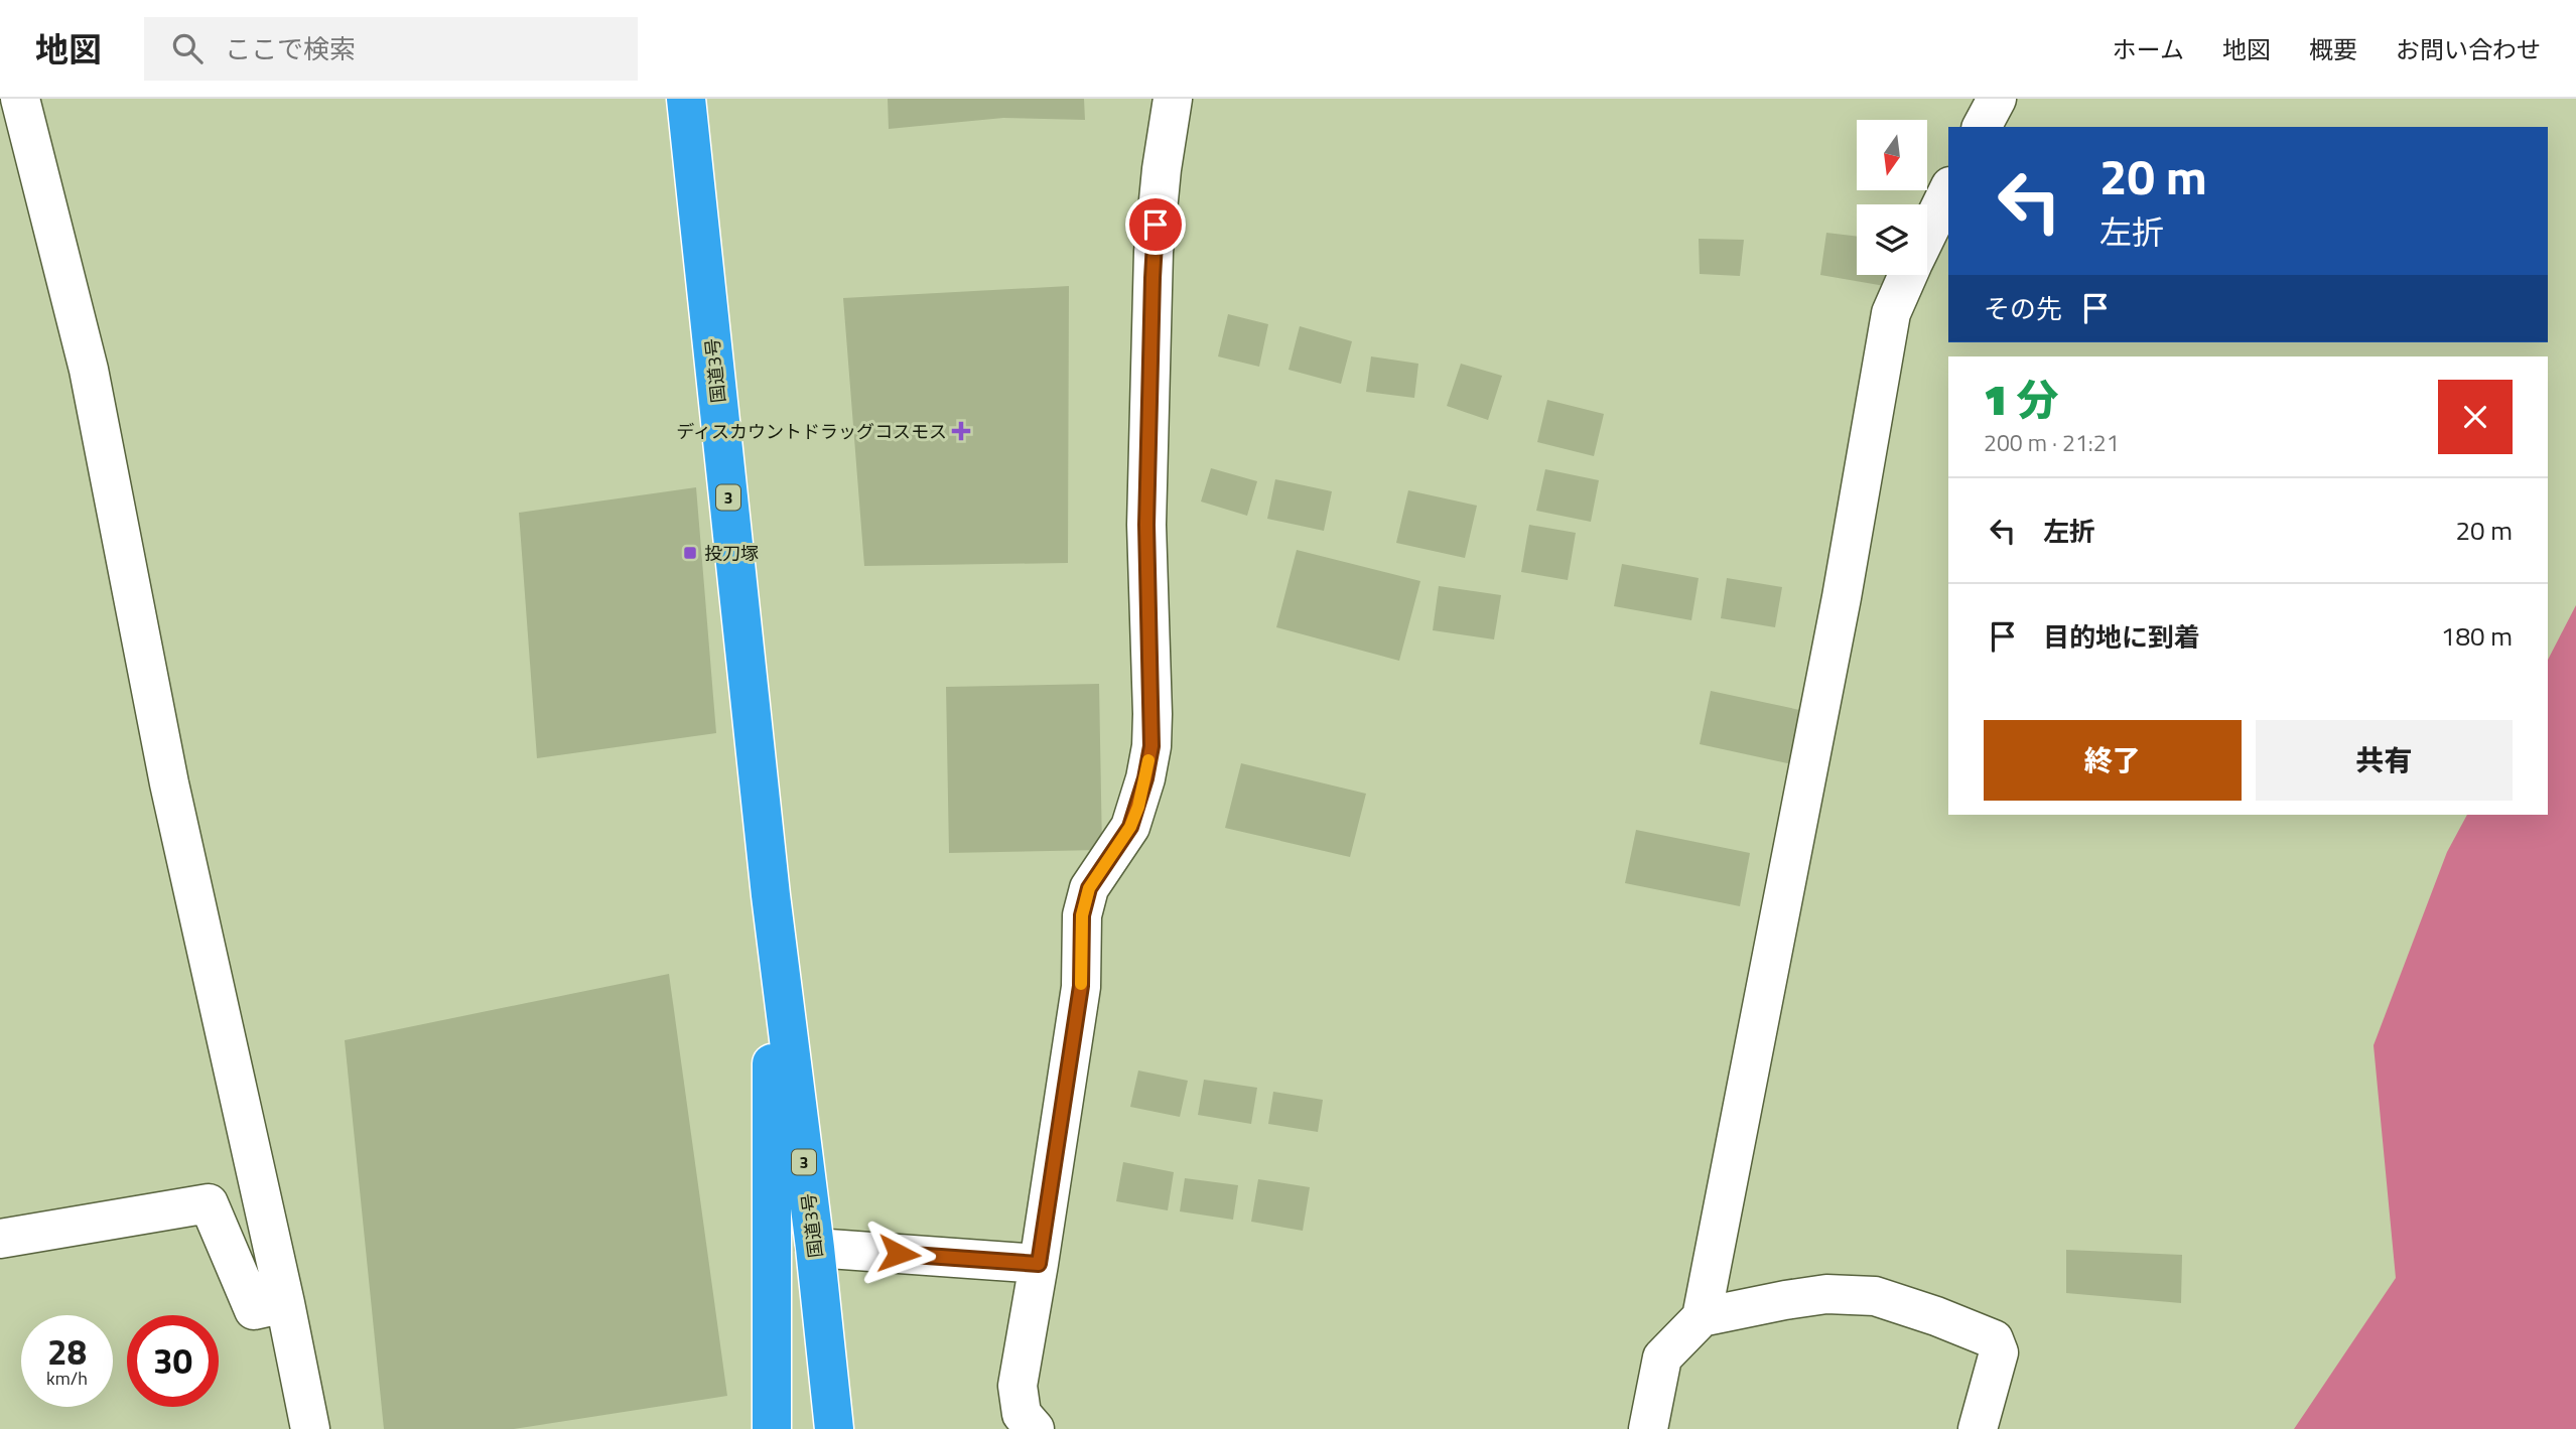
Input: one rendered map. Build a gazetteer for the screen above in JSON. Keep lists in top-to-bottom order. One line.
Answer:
{"streets":{"highway":["国道3号","3"]},"places":{"health":["ディスカウントドラッグコスモス"],"transit":["投刀塚"]},"north":"bottom","page":{"header":"地図","search":"ここで検索","nav":["ホーム","地図","概要","お問い合わせ"],"turn":["20 m","左折"],"then":"その先","heading":["1 分","200 m · 21:21"],"list":[{"name":"左折","value":"20 m"},{"name":"目的地に到着","value":"180 m"}],"buttons":["終了","共有"],"speed":"28 km/h","limit":"30"}}
